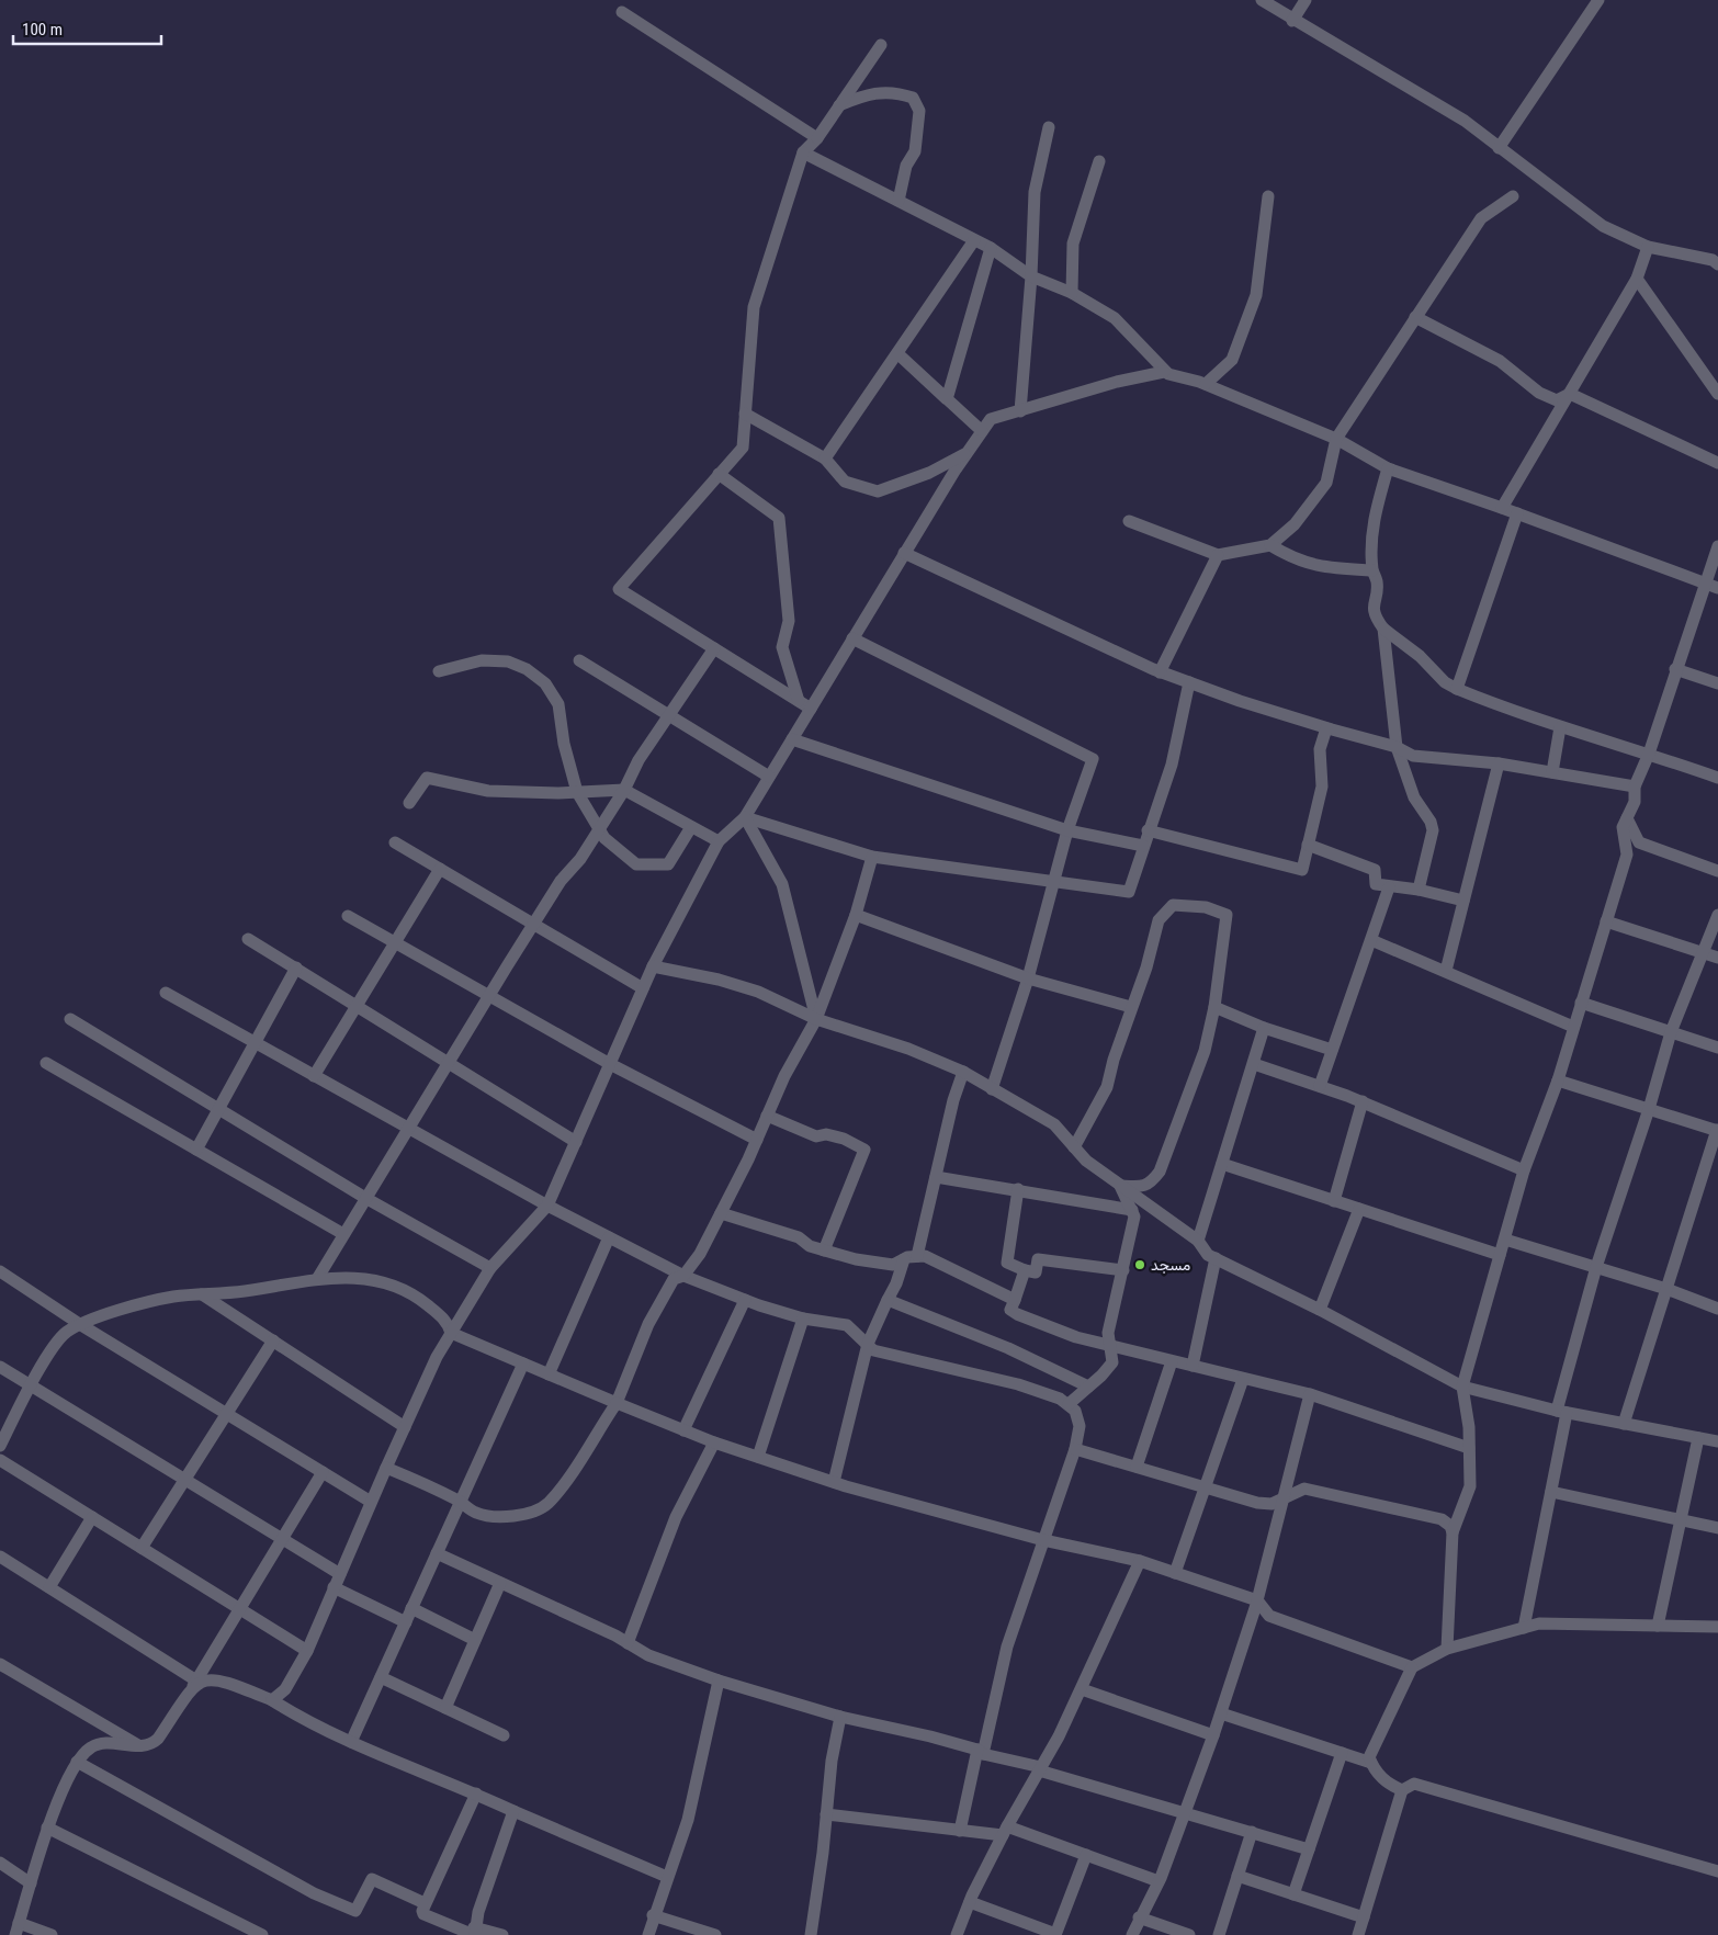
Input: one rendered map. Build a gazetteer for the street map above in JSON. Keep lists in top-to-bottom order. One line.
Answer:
{"places":["مسجد"],"scale_bar":"100 m"}
